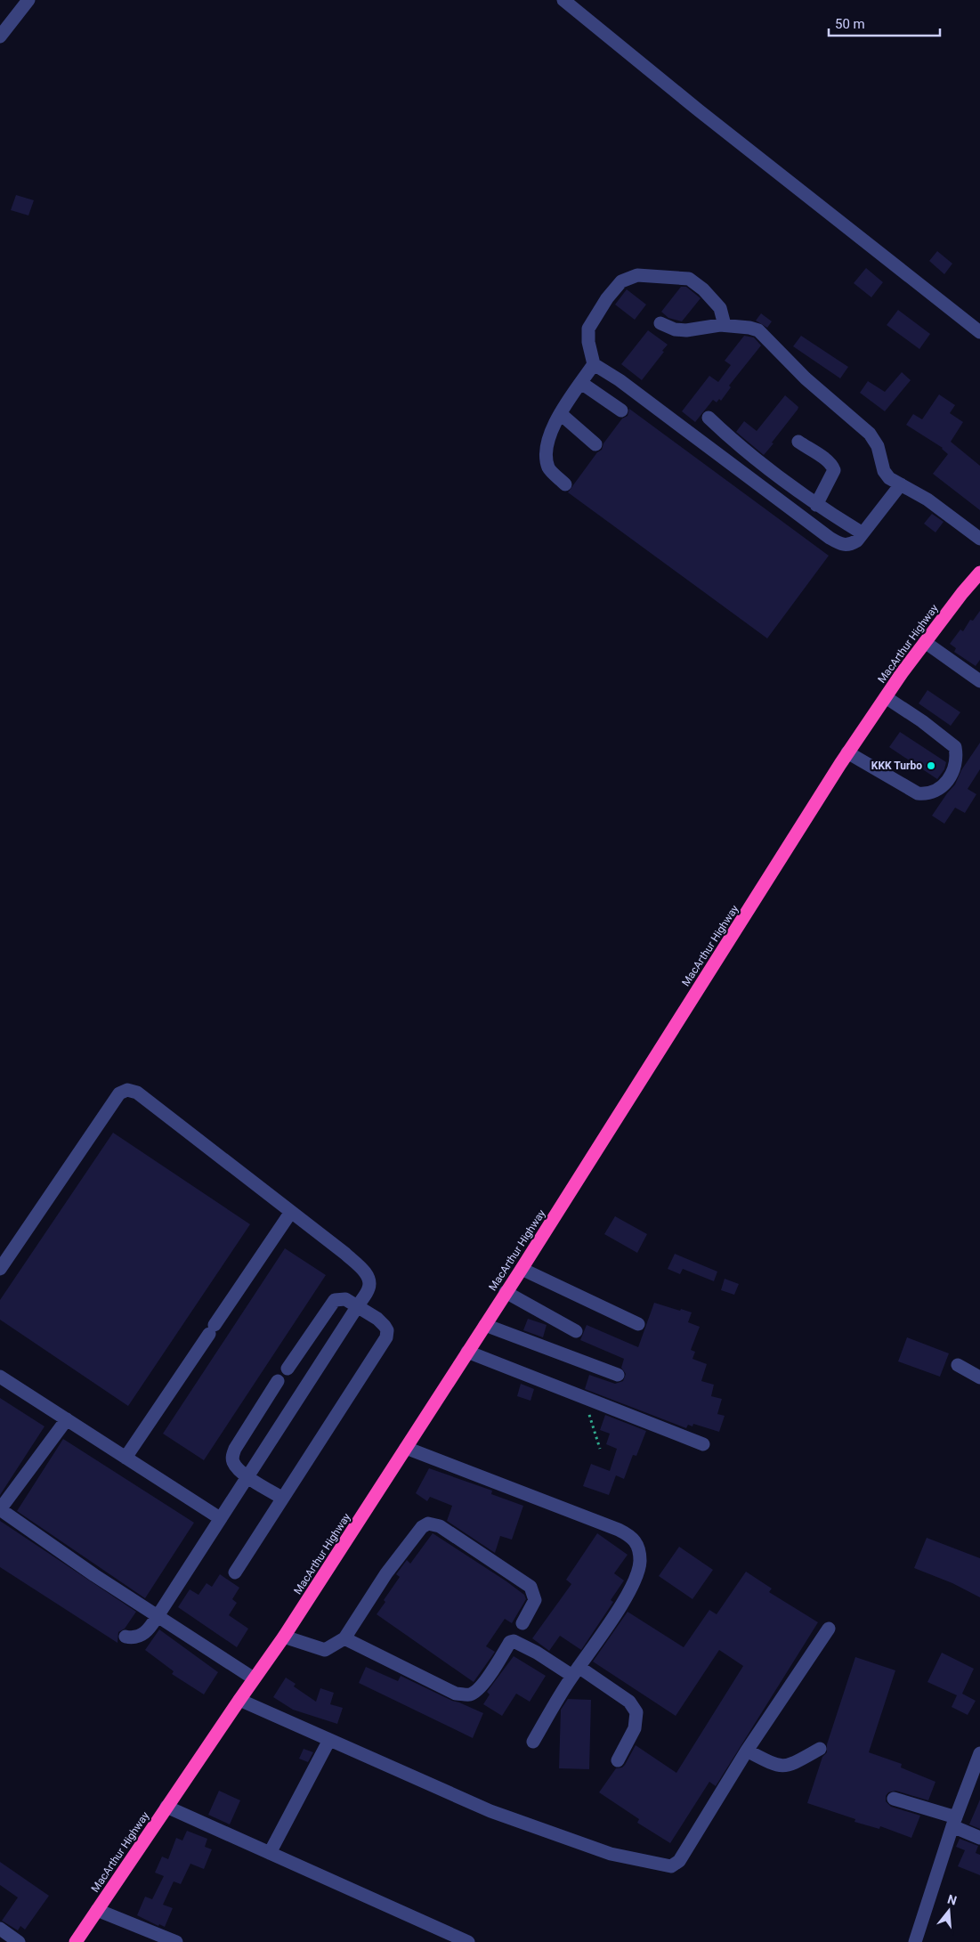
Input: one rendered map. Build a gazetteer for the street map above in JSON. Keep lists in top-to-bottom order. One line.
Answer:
{"streets":{"highway":["MacArthur Highway"]},"places":["KKK Turbo"],"scale_bar":"50 m","north":"top"}
